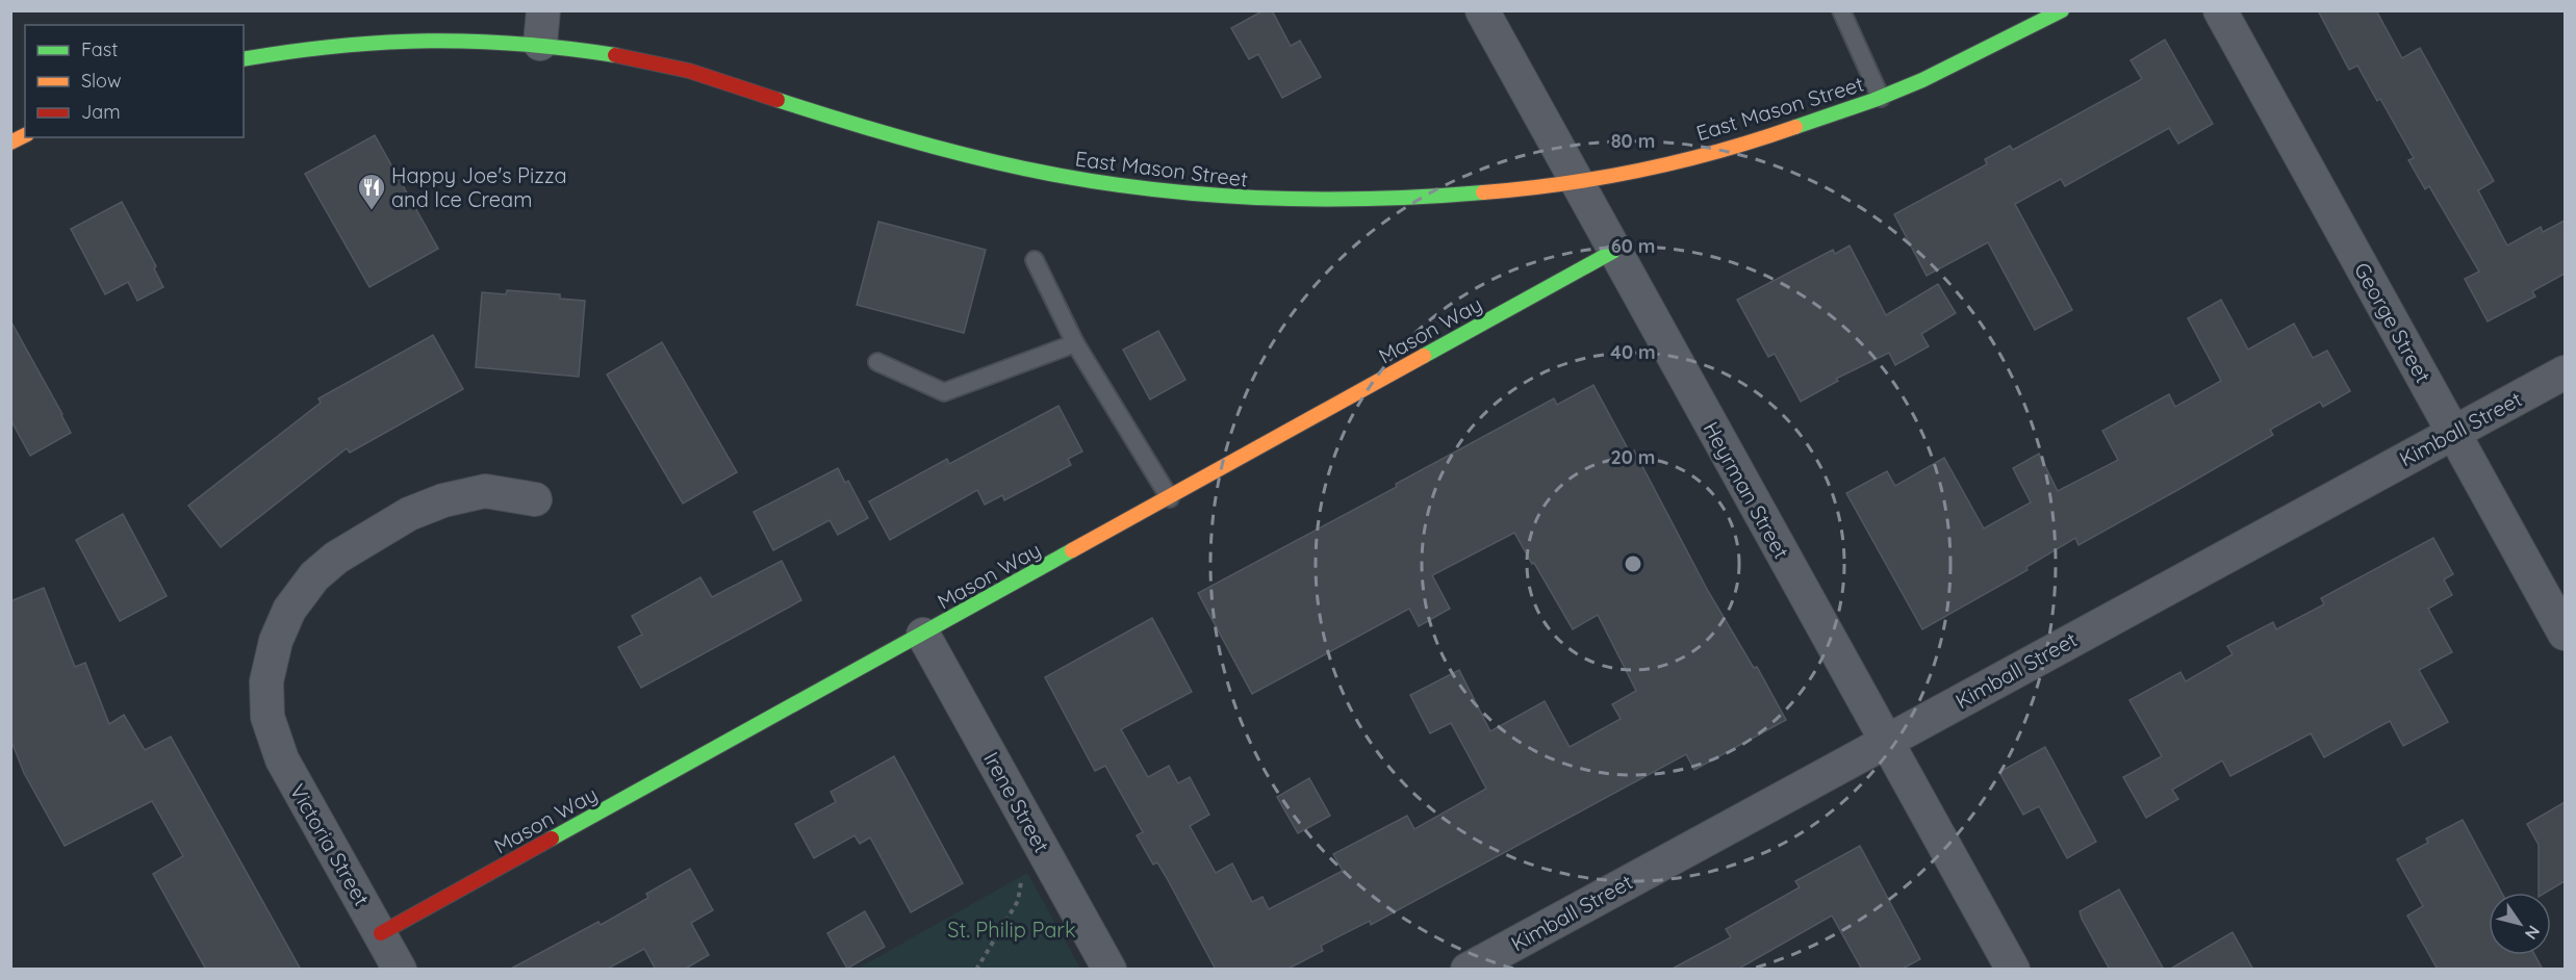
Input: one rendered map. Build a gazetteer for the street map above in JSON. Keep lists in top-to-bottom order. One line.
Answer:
{"streets":{"main road":["East Mason Street","Mason Way"],"street":["George Street","Kimball Street","Heyrman Street","Irene Street","Victoria Street"]},"crossings":[["East Mason Street","Heyrman Street"],["George Street","Kimball Street"],["Mason Way","Heyrman Street"],["Mason Way","Irene Street"],["Mason Way","Victoria Street"],["Kimball Street","Heyrman Street"]],"parks":["St. Philip Park"],"places":{"restaurant":["Happy Joe's Pizza and Ice Cream"]},"legend":["Fast","Slow","Jam"],"north":"bottom right","rings":["80 m","60 m","40 m","20 m"]}
